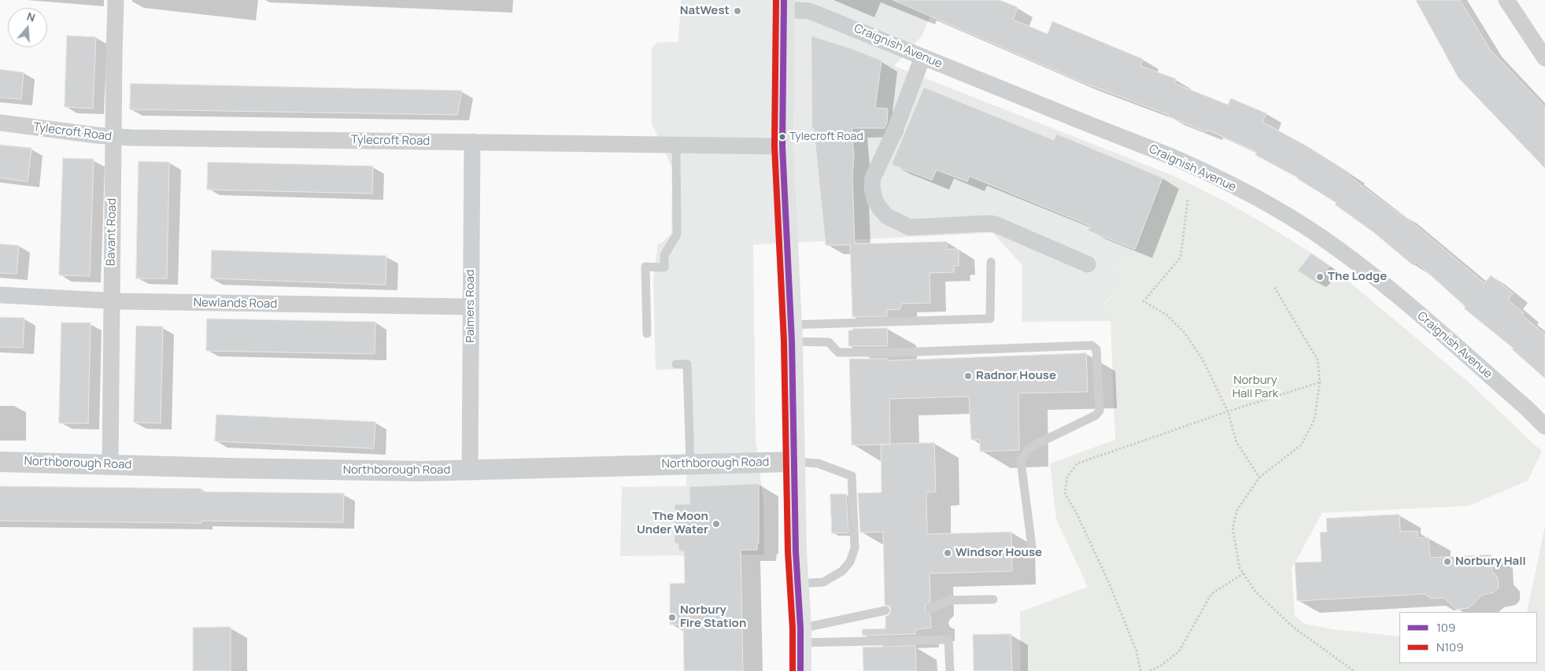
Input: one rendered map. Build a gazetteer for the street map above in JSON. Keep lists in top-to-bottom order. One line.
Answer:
{"streets":{"street":["Craignish Avenue","Tylecroft Road","Bavant Road","Newlands Road","Palmers Road","Northborough Road"]},"crossings":[["Tylecroft Road","Bavant Road"],["Tylecroft Road","Palmers Road"],["Bavant Road","Newlands Road"],["Bavant Road","Northborough Road"],["Newlands Road","Palmers Road"],["Palmers Road","Northborough Road"]],"parks":["Norbury Hall Park"],"places":["NatWest","Tylecroft Road","The Lodge","Radnor House","The Moon Under Water","Windsor House","Norbury Hall","Norbury Fire Station"],"lines":["transit line 109","transit line N109"],"legend":["109","N109"],"north":"top"}
